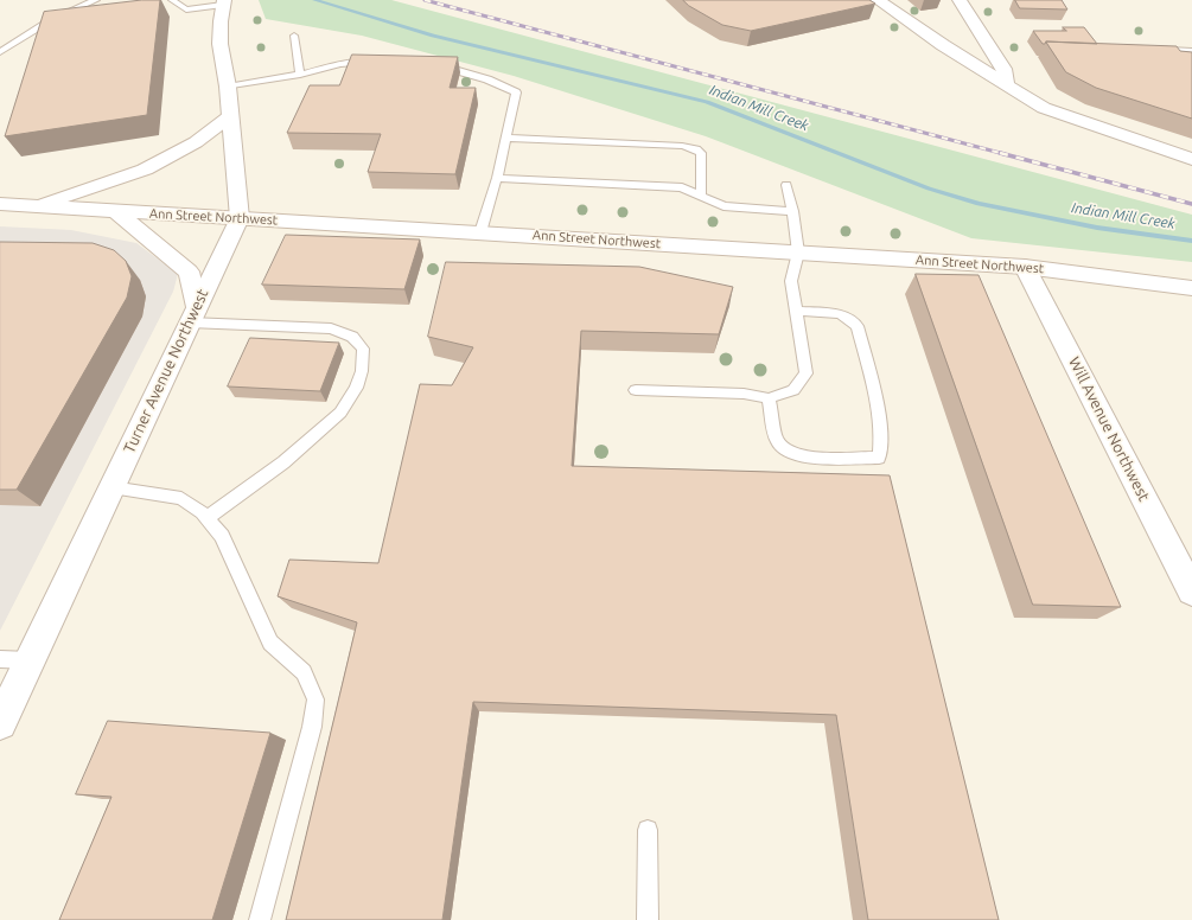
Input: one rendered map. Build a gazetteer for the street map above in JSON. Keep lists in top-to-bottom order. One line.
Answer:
{"streets":{"street":["Ann Street Northwest","Turner Avenue Northwest","Will Avenue Northwest"]},"crossings":[["Ann Street Northwest","Turner Avenue Northwest"],["Ann Street Northwest","Will Avenue Northwest"]],"water":["Indian Mill Creek"]}
